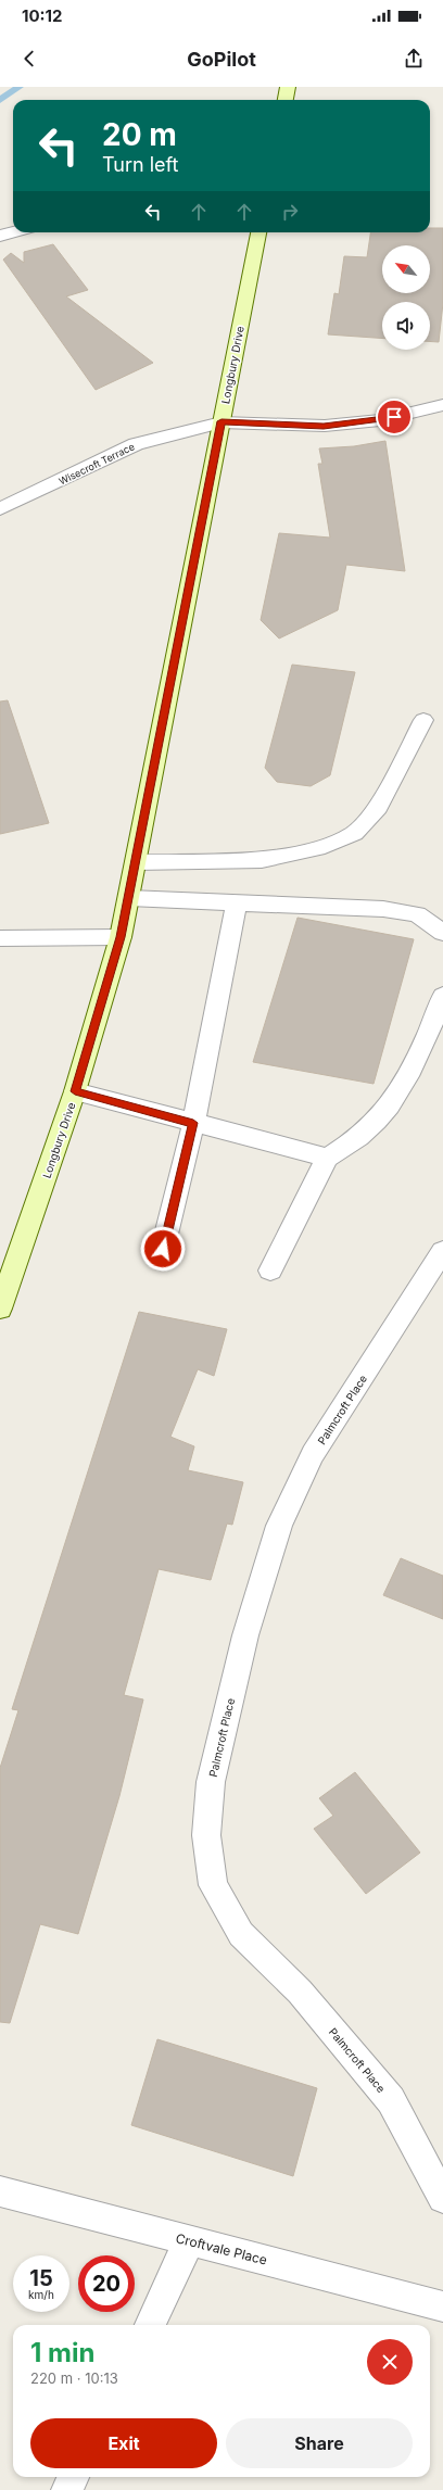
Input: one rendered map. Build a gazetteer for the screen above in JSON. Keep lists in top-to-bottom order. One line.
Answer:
{"streets":{"street":["Longbury Drive","Wisecroft Terrace","Palmcroft Place","Croftvale Place"]},"crossings":[["Longbury Drive","Wisecroft Terrace"]],"north":"top left","page":{"status":"10:12","header":"GoPilot","turn":["20 m","Turn left"],"speed":"15 km/h","limit":"20","heading":["1 min","220 m · 10:13"],"buttons":["Exit","Share"]}}
